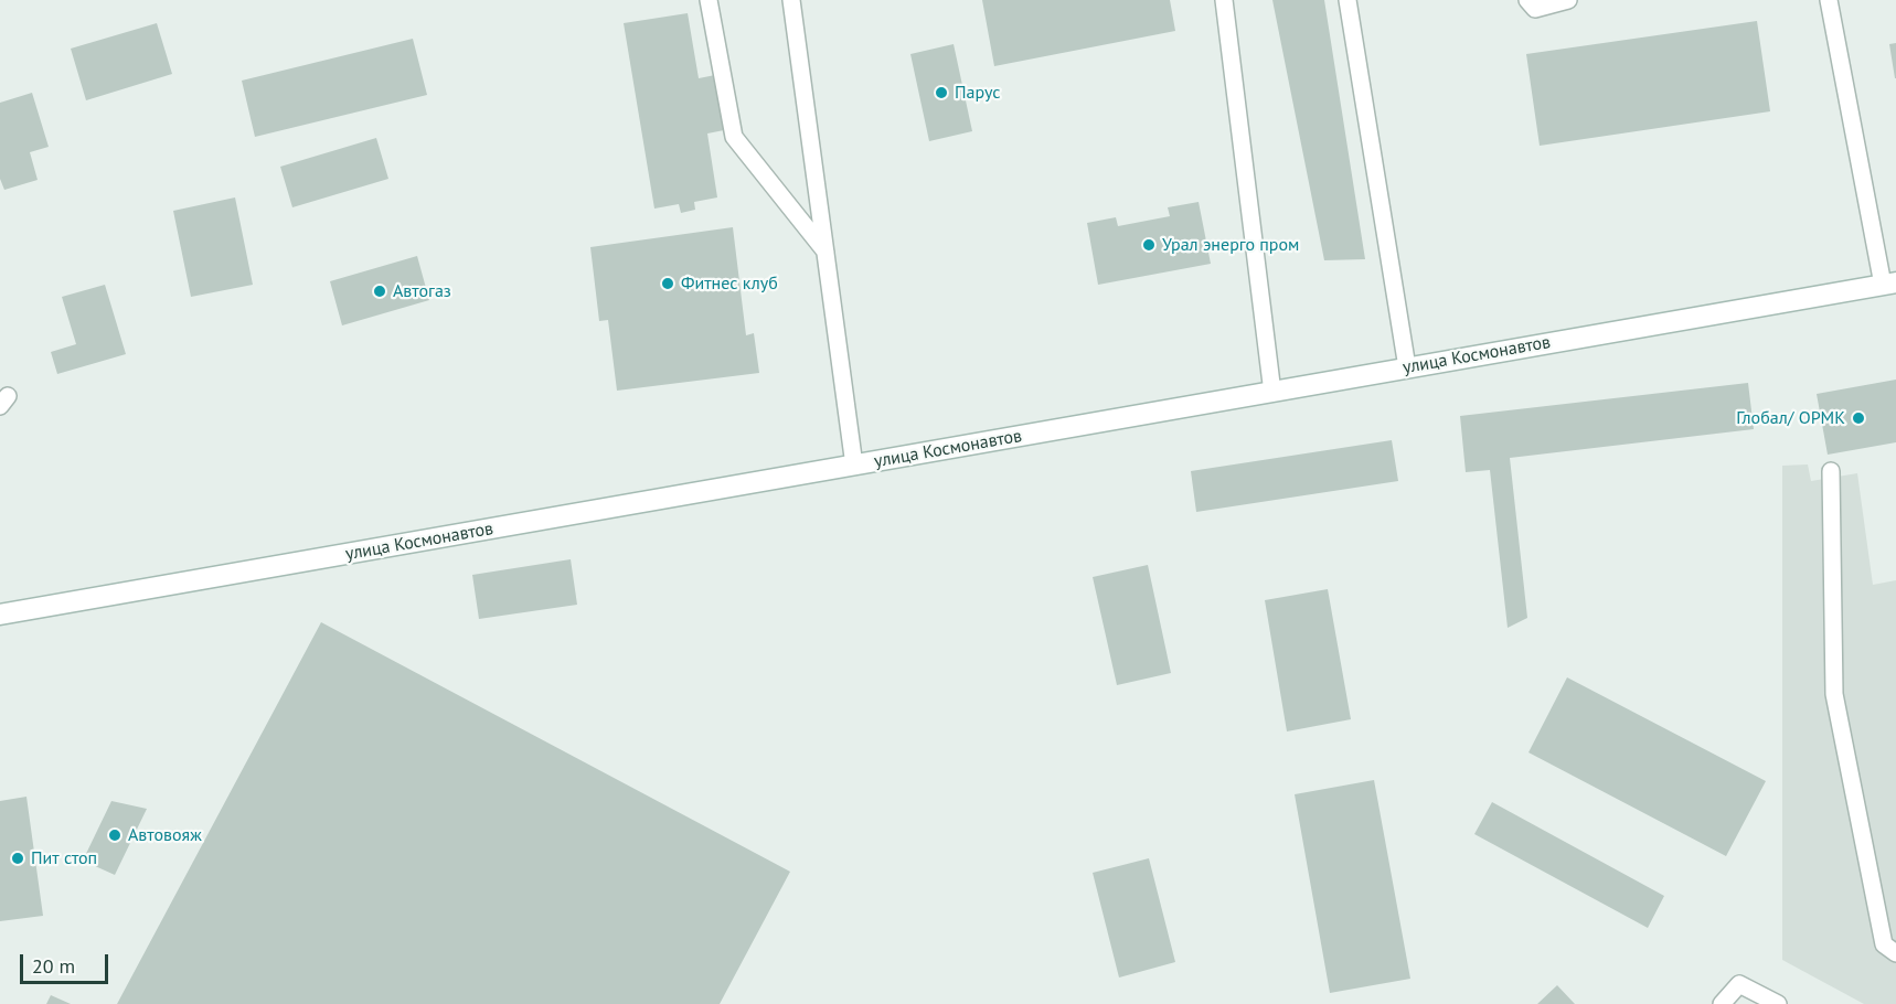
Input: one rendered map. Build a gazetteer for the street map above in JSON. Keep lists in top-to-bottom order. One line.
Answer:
{"streets":{"main road":["улица Космонавтов"]},"places":["Парус","Урал энерго пром","Фитнес клуб","Автогаз","Глобал/ ОРМК","Автовояж","Пит стоп"],"scale_bar":"20 m"}
